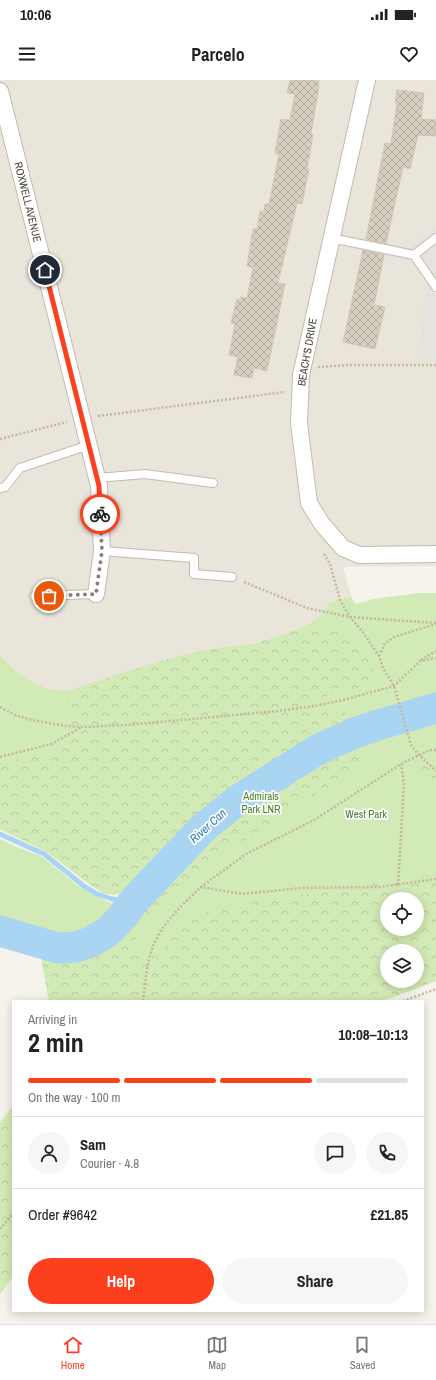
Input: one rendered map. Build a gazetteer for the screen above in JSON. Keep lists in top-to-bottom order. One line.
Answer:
{"streets":{"street":["ROXWELL AVENUE","BEACH'S DRIVE"]},"water":["River Can"],"parks":["Admirals Park LNR","West Park"],"page":{"status":"10:06","header":"Parcelo","heading":["2 min","Arriving in","10:08–10:13"],"panel":["Sam","Courier · 4.8","Order #9642","£21.85"],"bar":"On the way · 100 m","buttons":["Help","Share"],"tabs":["Home","Map","Saved"]}}
